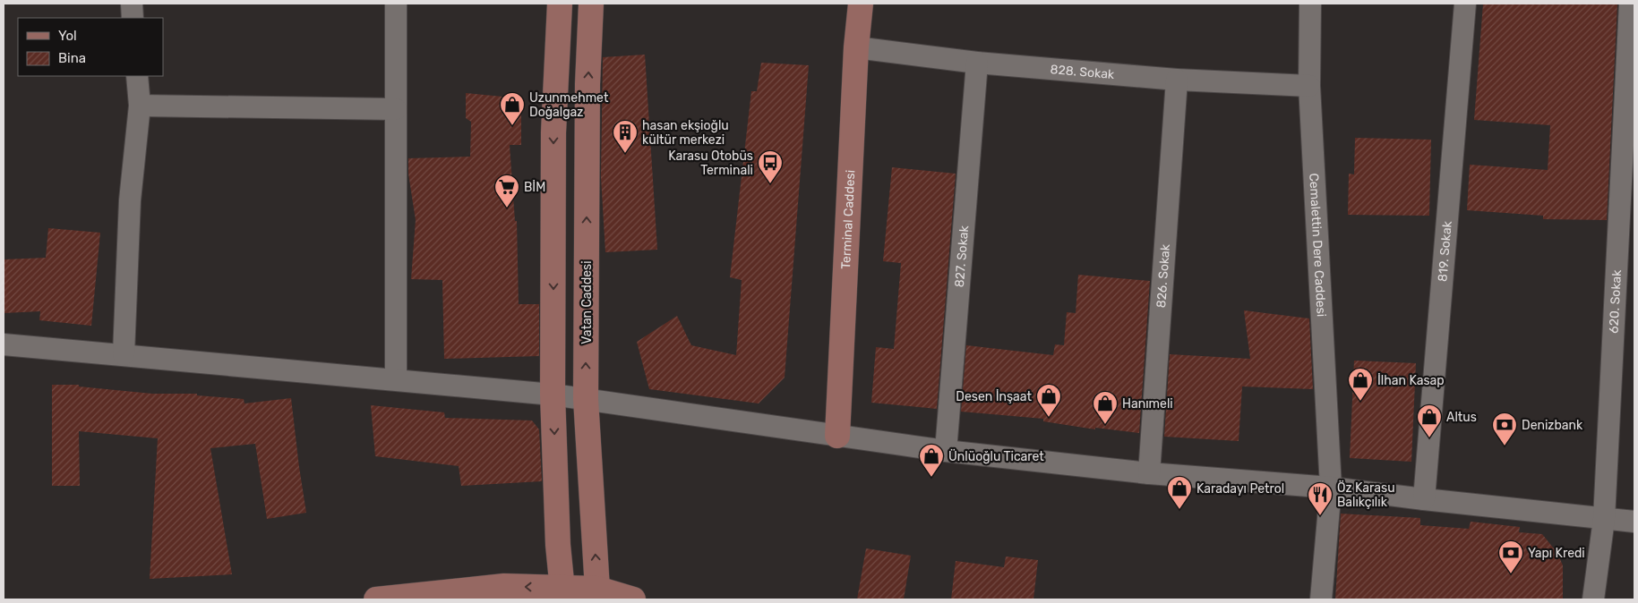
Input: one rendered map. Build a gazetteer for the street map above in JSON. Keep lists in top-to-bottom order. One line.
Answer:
{"streets":{"main road":["Terminal Caddesi","Vatan Caddesi"],"street":["828. Sokak","Cemalettin Dere Caddesi","819. Sokak","827. Sokak","826. Sokak","620. Sokak"]},"crossings":[["828. Sokak","Terminal Caddesi"],["828. Sokak","Cemalettin Dere Caddesi"],["828. Sokak","827. Sokak"],["828. Sokak","826. Sokak"]],"places":{"shop":["Uzunmehmet Doğalgaz","İlhan Kasap","Desen İnşaat","Hanımeli","Altus","Ünlüoğlu Ticaret","Karadayı Petrol"],"building":["hasan ekşioğlu kültür merkezi"],"bus stop":["Karasu Otobüs Terminali"],"supermarket":["BİM"],"bank":["Denizbank","Yapı Kredi"],"restaurant":["Öz Karasu Balıkçılık"]},"legend":["Yol","Bina"]}
